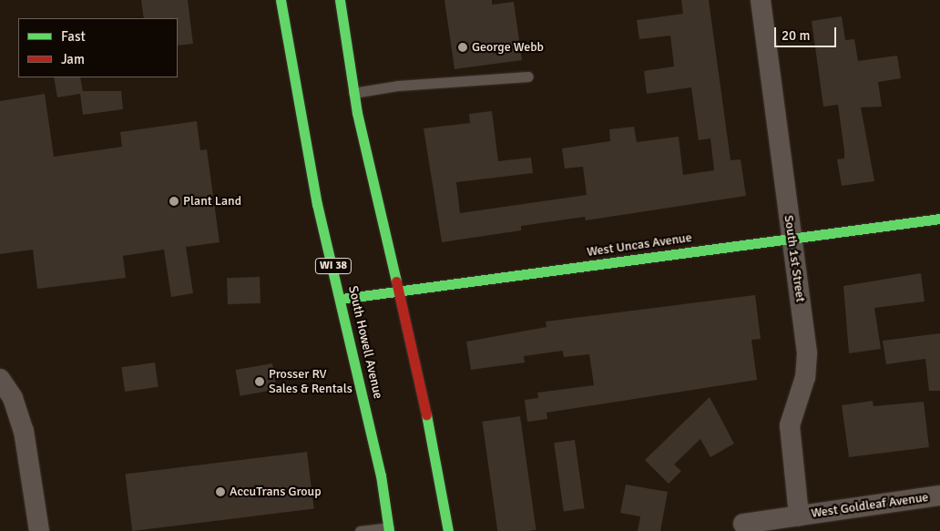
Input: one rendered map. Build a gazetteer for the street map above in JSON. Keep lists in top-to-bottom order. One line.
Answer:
{"streets":{"main road":["West Uncas Avenue","WI 38","South Howell Avenue"],"street":["South 1st Street","West Goldleaf Avenue"]},"crossings":[["West Uncas Avenue","South 1st Street"],["West Uncas Avenue","South Howell Avenue"],["South 1st Street","West Goldleaf Avenue"]],"places":["George Webb","Plant Land","Prosser RV Sales & Rentals","AccuTrans Group"],"legend":["Fast","Jam"],"scale_bar":"20 m"}
